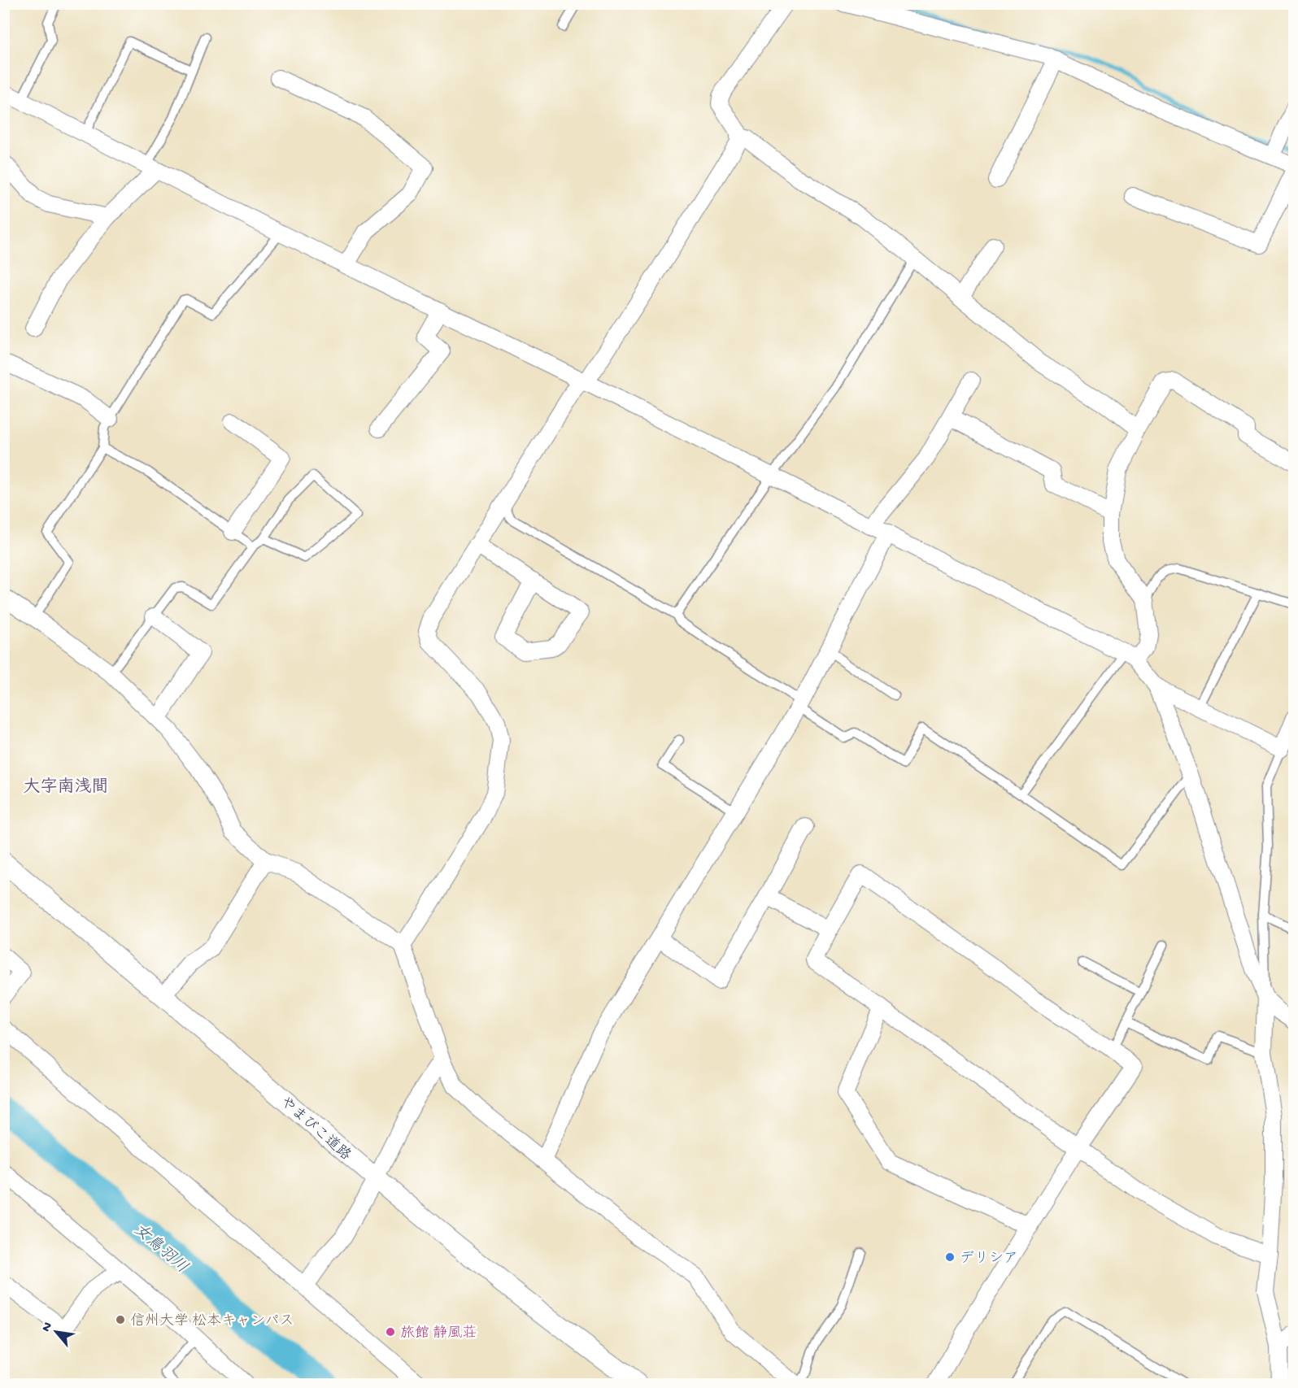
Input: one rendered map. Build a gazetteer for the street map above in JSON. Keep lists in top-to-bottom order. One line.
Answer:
{"streets":{"street":["やまびこ道路"]},"districts":["大字南浅間"],"water":["女鳥羽川"],"places":["デリシア","信州大学 松本キャンパス","旅館 静風荘"],"north":"top left"}
